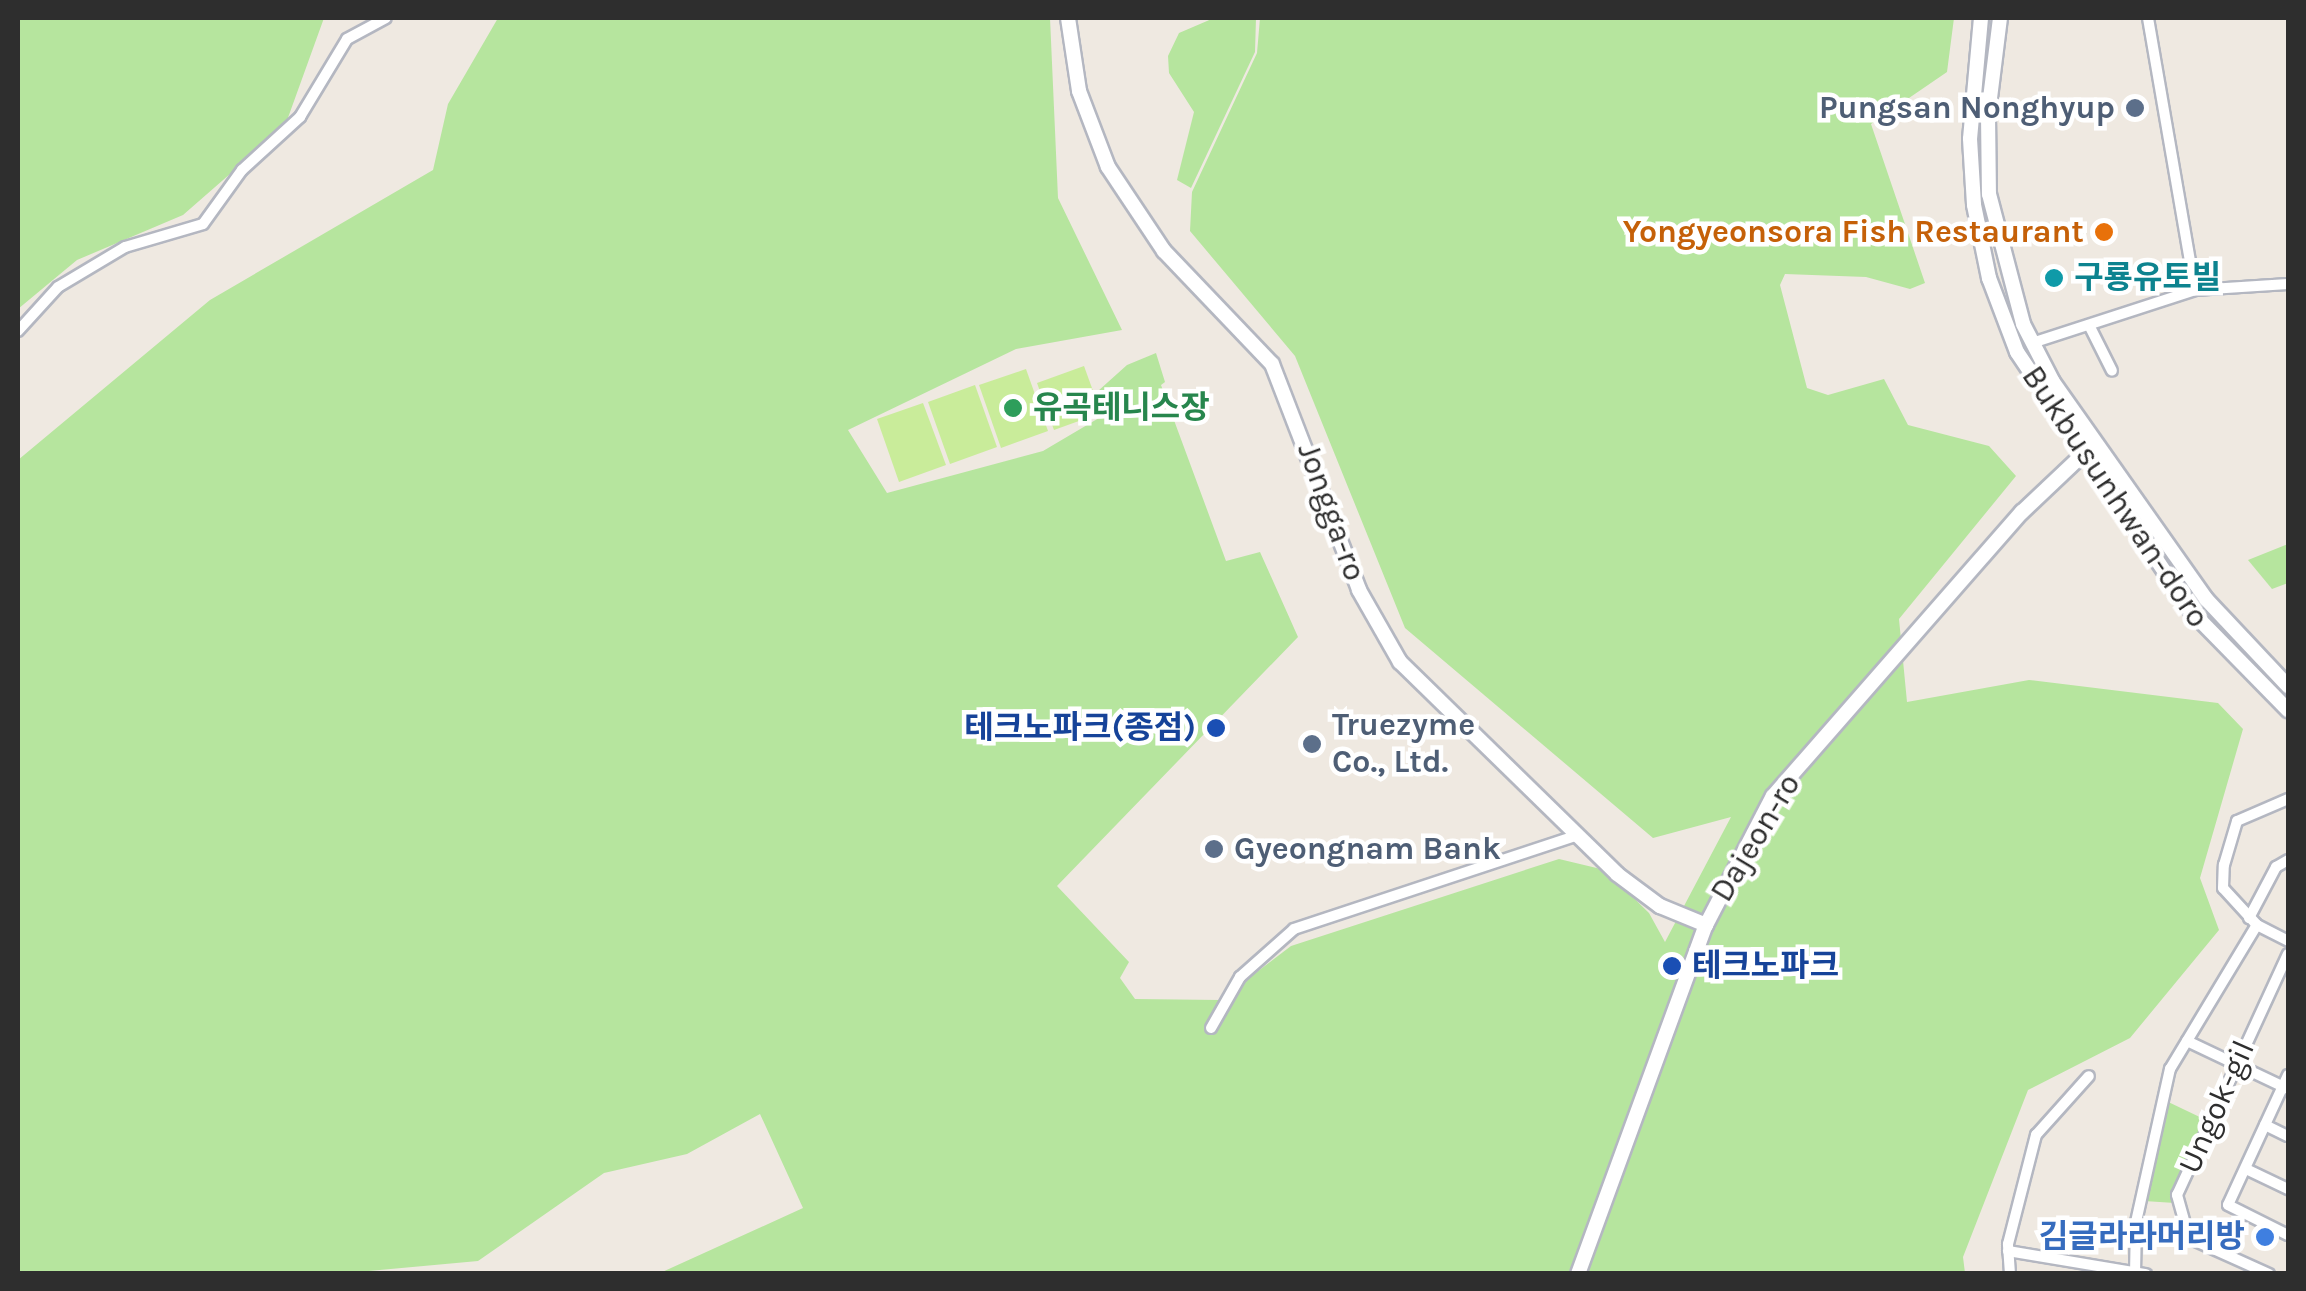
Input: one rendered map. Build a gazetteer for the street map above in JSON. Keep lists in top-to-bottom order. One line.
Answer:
{"streets":{"main road":["Bukbusunhwan-doro","Jongga-ro","Dajeon-ro"],"street":["Ungok-gil"]},"crossings":[["Bukbusunhwan-doro","Dajeon-ro"],["Jongga-ro","Dajeon-ro"]],"places":["Pungsan Nonghyup","Yongyeonsora Fish Restaurant","구룡유토빌","유곡테니스장","테크노파크(종점)","Truezyme Co., Ltd.","Gyeongnam Bank","테크노파크","김글라라머리방"]}
